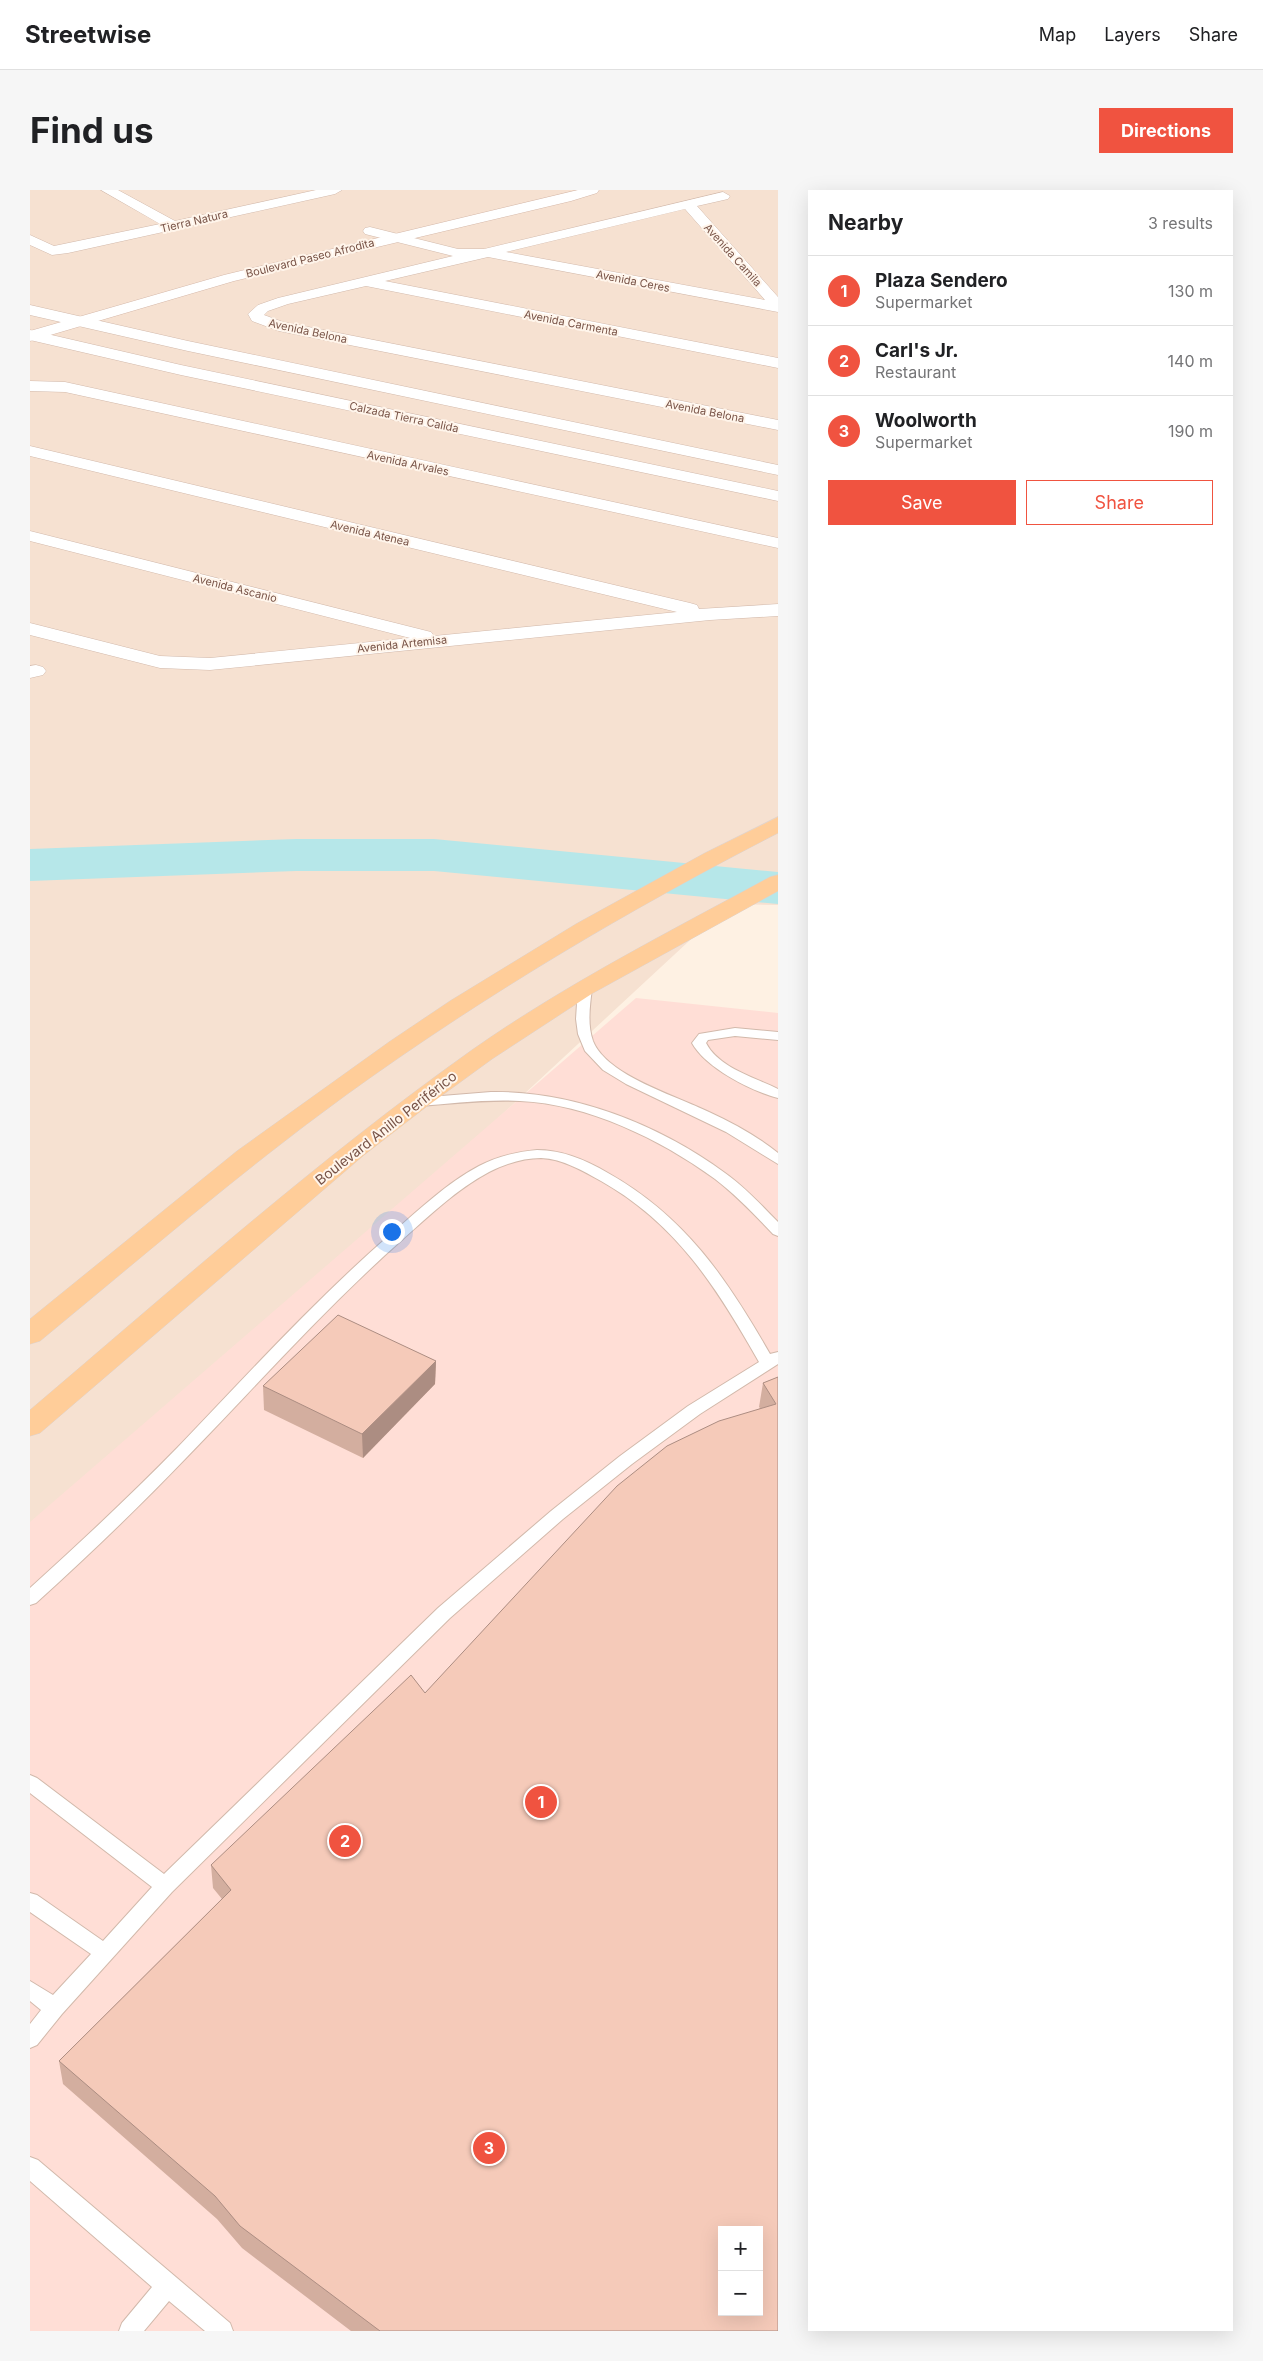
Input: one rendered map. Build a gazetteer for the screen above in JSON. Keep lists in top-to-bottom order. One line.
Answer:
{"streets":{"main road":["Boulevard Anillo Periférico"],"street":["Tierra Natura","Avenida Camila","Boulevard Paseo Afrodita","Avenida Ceres","Avenida Carmenta","Avenida Belona","Calzada Tierra Calida","Avenida Arvales","Avenida Atenea","Avenida Ascanio","Avenida Artemisa"]},"crossings":[["Avenida Camila","Avenida Ceres"],["Avenida Camila","Avenida Belona"],["Boulevard Paseo Afrodita","Avenida Ceres"],["Boulevard Paseo Afrodita","Calzada Tierra Calida"],["Avenida Ceres","Avenida Belona"],["Avenida Carmenta","Avenida Belona"],["Avenida Atenea","Avenida Artemisa"],["Avenida Ascanio","Avenida Artemisa"]],"page":{"header":"Streetwise","nav":["Map","Layers","Share"],"buttons":["Directions",["Save","Share"]],"title":"Find us","heading":["Nearby","3 results"],"list":[{"mark":"1","name":"Plaza Sendero","note":"Supermarket","value":"130 m"},{"mark":"2","name":"Carl's Jr.","note":"Restaurant","value":"140 m"},{"mark":"3","name":"Woolworth","note":"Supermarket","value":"190 m"}],"pins":["1","2","3"],"map_buttons":["+","−"]}}
